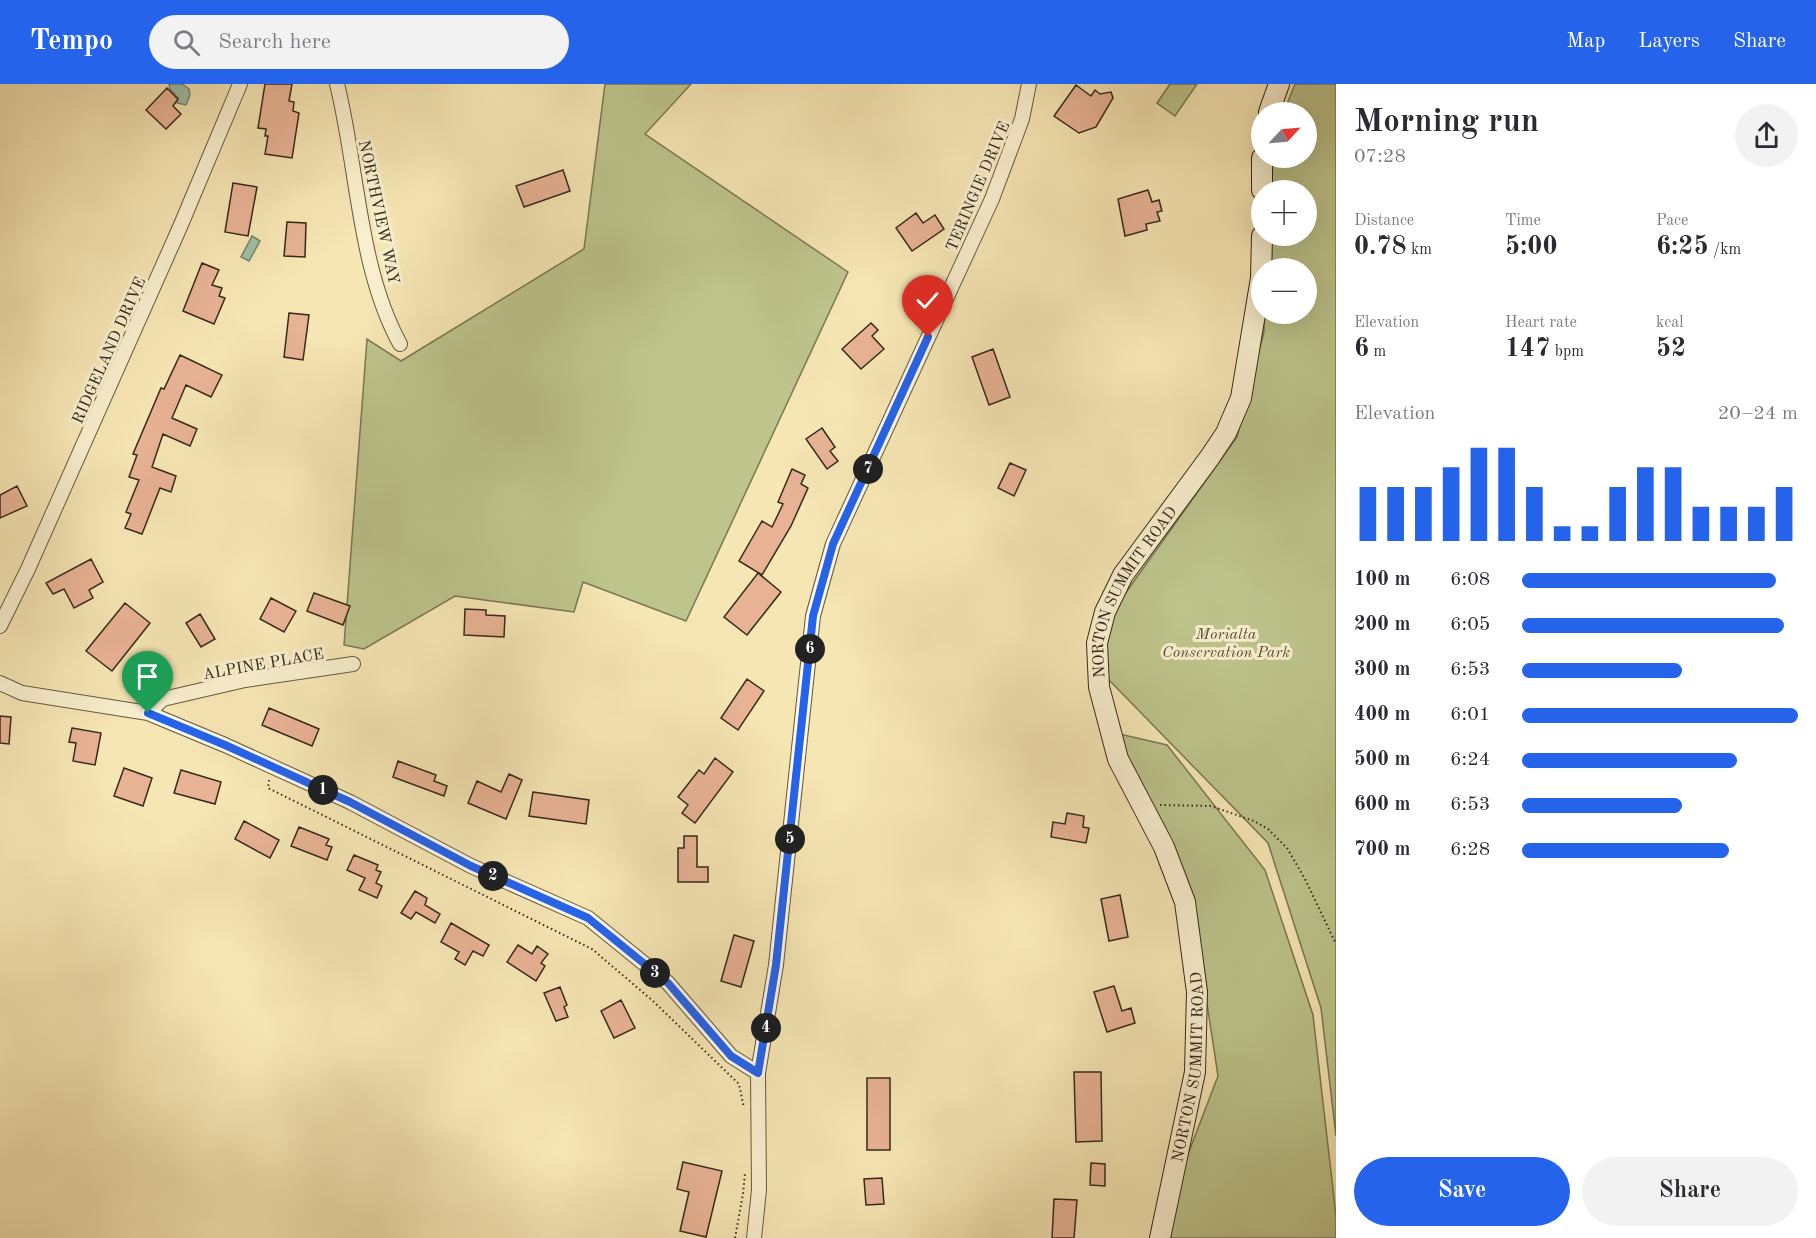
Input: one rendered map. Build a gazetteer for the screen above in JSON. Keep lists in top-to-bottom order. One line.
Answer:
{"streets":{"main road":["NORTON SUMMIT ROAD"],"street":["TERINGIE DRIVE","NORTHVIEW WAY","RIDGELAND DRIVE","ALPINE PLACE"]},"parks":["Morialta Conservation Park"],"north":"top right","page":{"header":"Tempo","search":"Search here","nav":["Map","Layers","Share"],"heading":["Morning run","07:28"],"map_buttons":["+","−"],"stats":[["Distance","0.78 km"],["Time","5:00"],["Pace","6:25 /km"],["Elevation","6 m"],["Heart rate","147 bpm"],["kcal","52"]],"chart":["Elevation","20–24 m"],"pins":["7","6","1","5","2","3","4"],"list":[{"name":"100 m","note":"6:08"},{"name":"200 m","note":"6:05"},{"name":"300 m","note":"6:53"},{"name":"400 m","note":"6:01"},{"name":"500 m","note":"6:24"},{"name":"600 m","note":"6:53"},{"name":"700 m","note":"6:28"}],"buttons":["Save","Share"]}}
